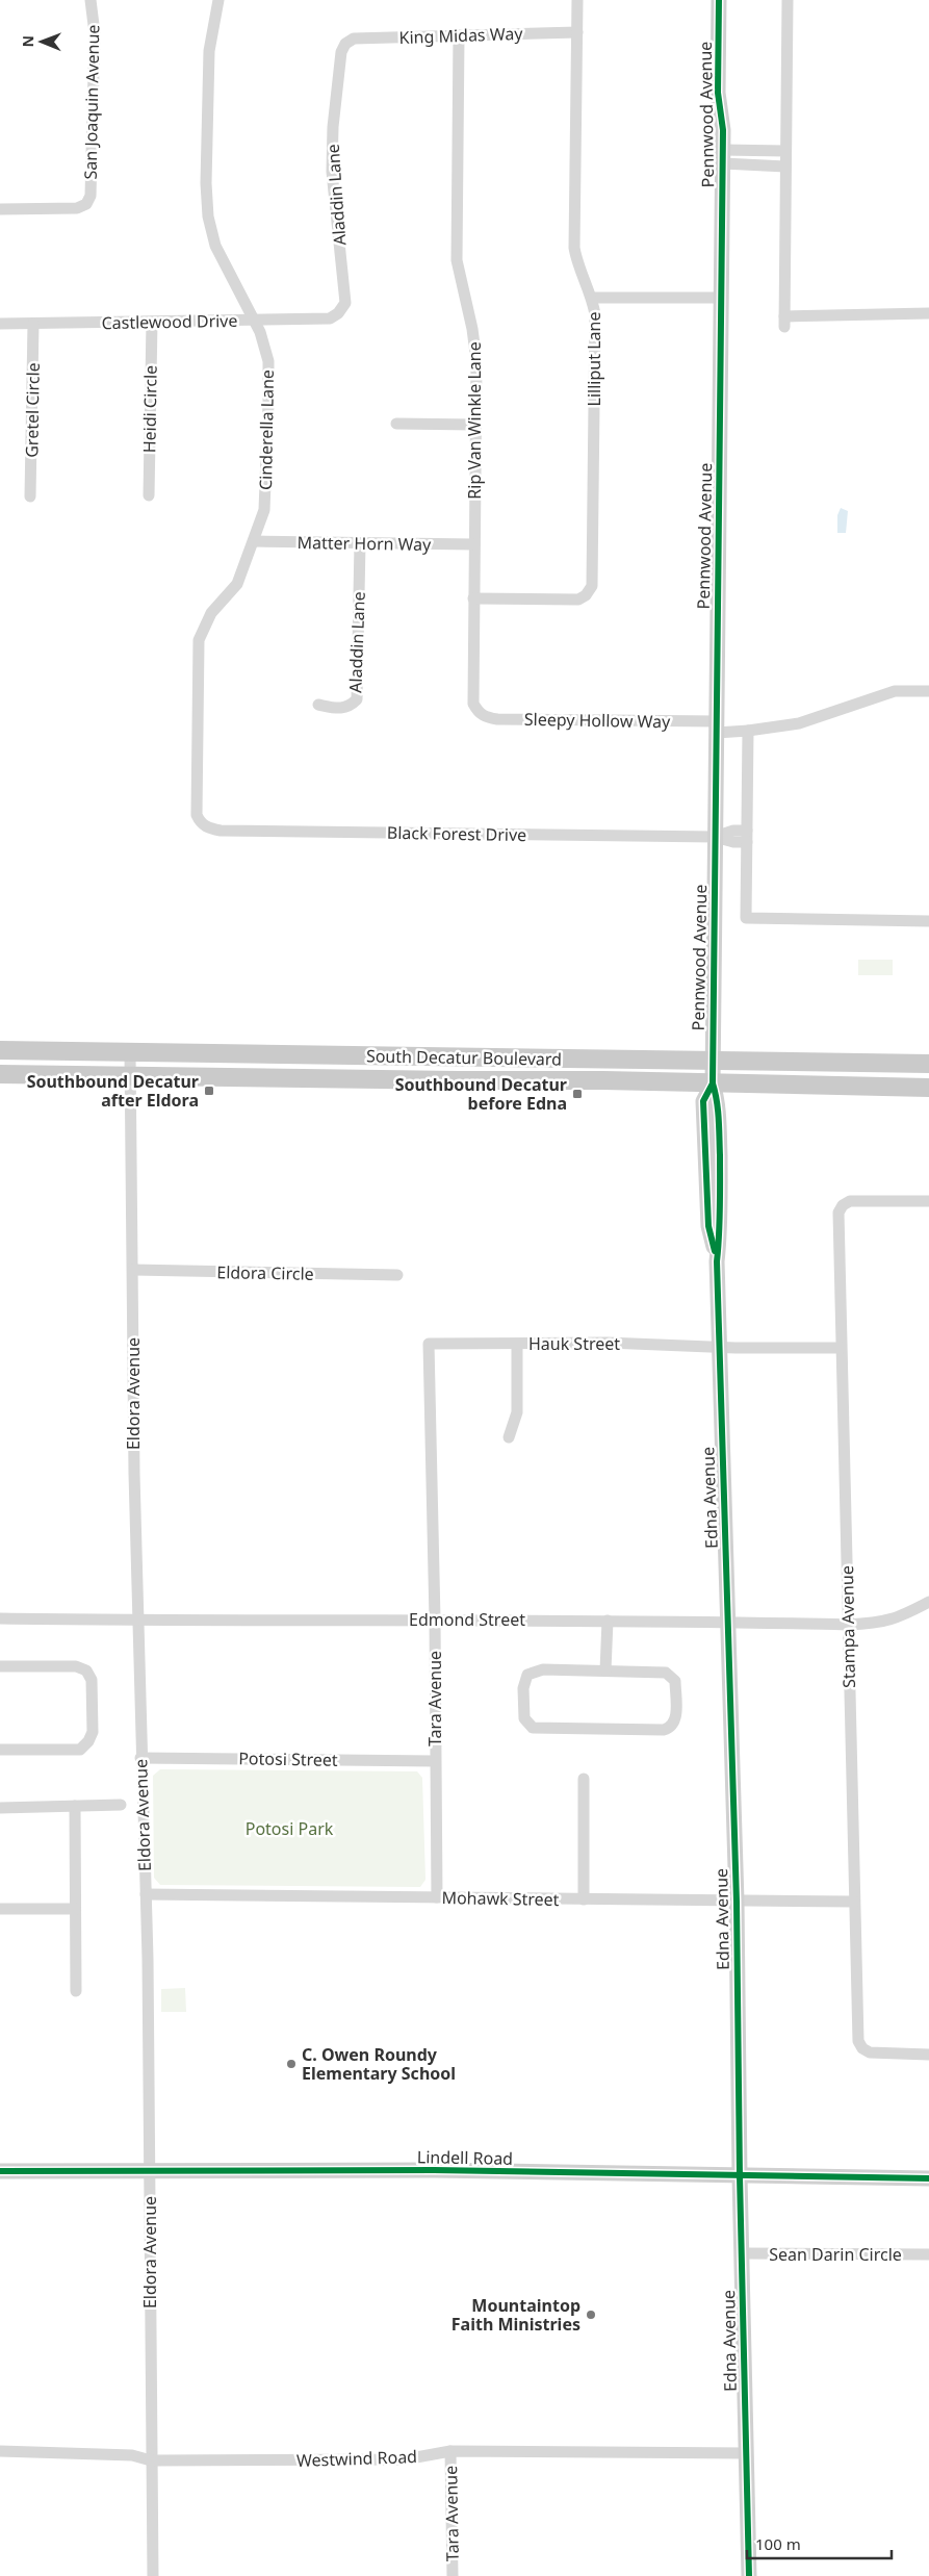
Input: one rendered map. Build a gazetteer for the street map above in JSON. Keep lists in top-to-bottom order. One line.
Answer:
{"streets":{"main road":["South Decatur Boulevard"],"street":["King Midas Way","San Joaquin Avenue","Pennwood Avenue","Aladdin Lane","Castlewood Drive","Lilliput Lane","Heidi Circle","Gretel Circle","Rip Van Winkle Lane","Cinderella Lane","Matter Horn Way","Sleepy Hollow Way","Black Forest Drive","Eldora Circle","Hauk Street","Eldora Avenue","Edna Avenue","Edmond Street","Stampa Avenue","Tara Avenue","Potosi Street","Mohawk Street","Lindell Road","Sean Darin Circle","Westwind Road"]},"crossings":[["King Midas Way","Aladdin Lane"],["King Midas Way","Lilliput Lane"],["King Midas Way","Rip Van Winkle Lane"],["Pennwood Avenue","Sleepy Hollow Way"],["Pennwood Avenue","Black Forest Drive"],["Pennwood Avenue","South Decatur Boulevard"],["Pennwood Avenue","Edna Avenue"],["Aladdin Lane","Castlewood Drive"],["Aladdin Lane","Matter Horn Way"],["Castlewood Drive","Heidi Circle"],["Castlewood Drive","Gretel Circle"],["Castlewood Drive","Cinderella Lane"],["Lilliput Lane","Rip Van Winkle Lane"],["Rip Van Winkle Lane","Matter Horn Way"],["Rip Van Winkle Lane","Sleepy Hollow Way"],["Cinderella Lane","Matter Horn Way"],["Cinderella Lane","Black Forest Drive"],["South Decatur Boulevard","Eldora Avenue"],["South Decatur Boulevard","Edna Avenue"],["Eldora Circle","Eldora Avenue"],["Hauk Street","Edna Avenue"],["Hauk Street","Stampa Avenue"],["Hauk Street","Tara Avenue"],["Eldora Avenue","Edmond Street"],["Eldora Avenue","Potosi Street"],["Eldora Avenue","Mohawk Street"],["Eldora Avenue","Lindell Road"],["Eldora Avenue","Westwind Road"],["Edna Avenue","Edmond Street"],["Edna Avenue","Mohawk Street"],["Edna Avenue","Lindell Road"],["Edna Avenue","Sean Darin Circle"],["Edna Avenue","Westwind Road"],["Edmond Street","Stampa Avenue"],["Edmond Street","Tara Avenue"],["Stampa Avenue","Mohawk Street"],["Tara Avenue","Potosi Street"],["Tara Avenue","Mohawk Street"],["Tara Avenue","Westwind Road"]],"parks":["Potosi Park"],"places":{"transit":["Southbound Decatur after Eldora","Southbound Decatur before Edna"],"other":["C. Owen Roundy Elementary School","Mountaintop Faith Ministries"]},"scale_bar":"100 m","north":"left"}
